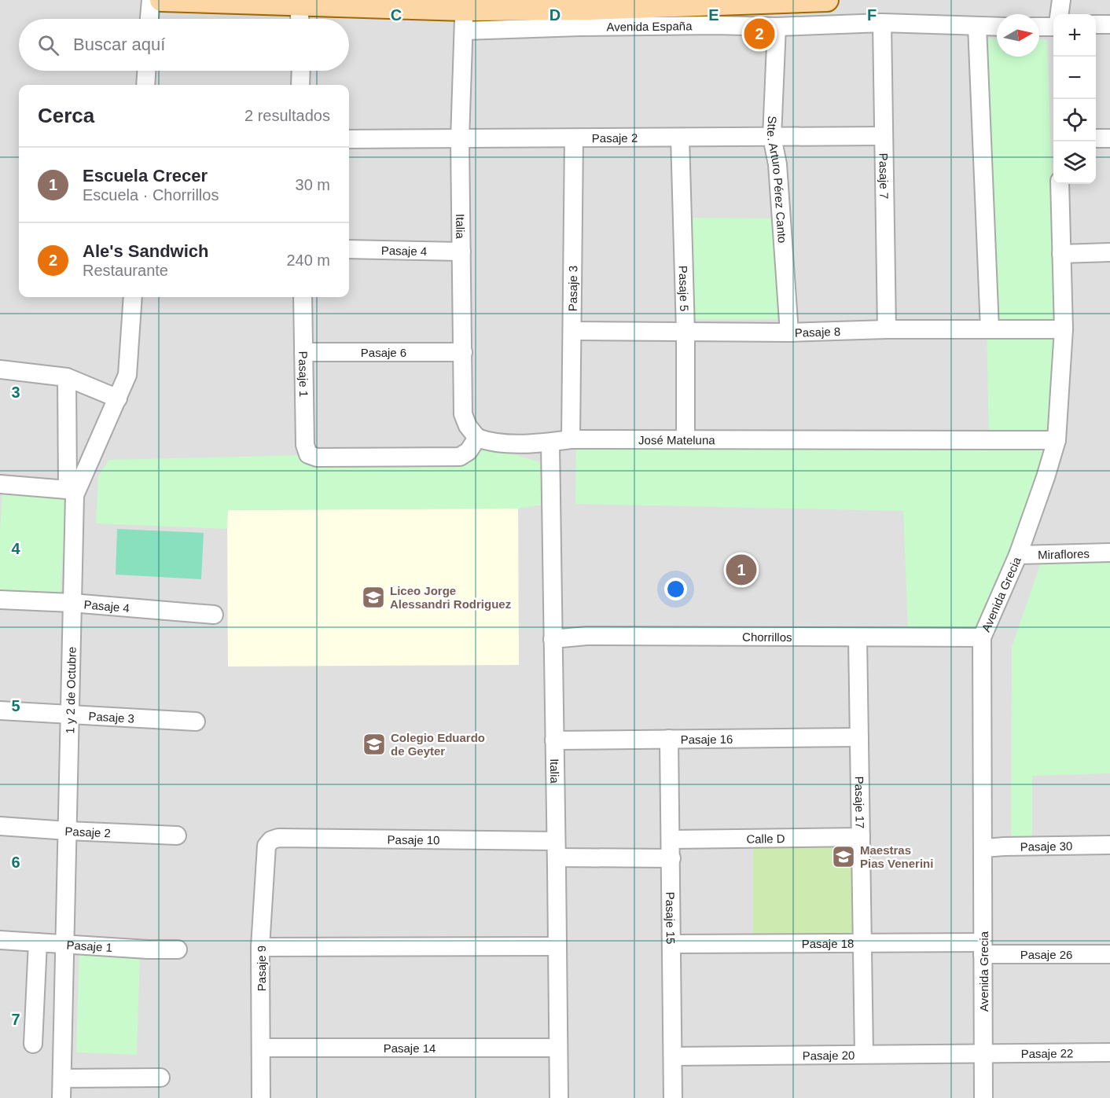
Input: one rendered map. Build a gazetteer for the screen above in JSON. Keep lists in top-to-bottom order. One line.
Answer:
{"streets":{"main road":["Avenida España"],"street":["Pasaje 2","Pasaje 7","Stte. Arturo Pérez Canto","Italia","Pasaje 4","Pasaje 5","Pasaje 3","Pasaje 8","Pasaje 6","Pasaje 1","José Mateluna","Miraflores","Avenida Grecia","Chorrillos","1 y 2 de Octubre","Pasaje 16","Pasaje 17","Calle D","Pasaje 10","Pasaje 30","Pasaje 15","Pasaje 18","Pasaje 26","Pasaje 9","Pasaje 14","Pasaje 22","Pasaje 20"]},"crossings":[["Avenida España","Pasaje 7"],["Avenida España","Stte. Arturo Pérez Canto"],["Avenida España","Italia"],["Pasaje 2","Pasaje 7"],["Pasaje 2","Stte. Arturo Pérez Canto"],["Pasaje 2","Italia"],["Pasaje 2","Pasaje 5"],["Pasaje 2","Pasaje 3"],["Pasaje 2","1 y 2 de Octubre"],["Pasaje 7","Pasaje 8"],["Stte. Arturo Pérez Canto","Pasaje 8"],["Italia","Pasaje 4"],["Italia","Pasaje 6"],["Italia","Pasaje 1"],["Italia","José Mateluna"],["Italia","Chorrillos"],["Italia","Pasaje 16"],["Italia","Pasaje 10"],["Italia","Pasaje 14"],["Pasaje 4","1 y 2 de Octubre"],["Pasaje 5","Pasaje 8"],["Pasaje 5","José Mateluna"],["Pasaje 3","Pasaje 8"],["Pasaje 3","José Mateluna"],["Pasaje 3","1 y 2 de Octubre"],["Pasaje 8","Avenida Grecia"],["Pasaje 6","Pasaje 1"],["Pasaje 1","José Mateluna"],["Pasaje 1","1 y 2 de Octubre"],["José Mateluna","Avenida Grecia"],["Miraflores","Avenida Grecia"],["Avenida Grecia","Chorrillos"],["Avenida Grecia","Pasaje 30"],["Avenida Grecia","Pasaje 18"],["Avenida Grecia","Pasaje 26"],["Avenida Grecia","Pasaje 22"],["Avenida Grecia","Pasaje 20"],["Chorrillos","Pasaje 17"],["Pasaje 16","Pasaje 17"],["Pasaje 16","Pasaje 15"],["Pasaje 17","Calle D"],["Pasaje 17","Pasaje 18"],["Pasaje 17","Pasaje 20"],["Calle D","Pasaje 15"],["Pasaje 10","Pasaje 9"],["Pasaje 15","Pasaje 18"],["Pasaje 15","Pasaje 20"],["Pasaje 18","Pasaje 26"],["Pasaje 9","Pasaje 14"],["Pasaje 22","Pasaje 20"]],"places":{"school or university":["Liceo Jorge Alessandri Rodriguez","Colegio Eduardo de Geyter","Maestras Pias Venerini"]},"north":"right","page":{"map_buttons":["+","−"],"pins":["2","1"],"search":"Buscar aquí","heading":["Cerca","2 resultados"],"list":[{"mark":"1","name":"Escuela Crecer","note":"Escuela · Chorrillos","value":"30 m"},{"mark":"2","name":"Ale's Sandwich","note":"Restaurante","value":"240 m"}]},"grid":{"columns":["C","D","E","F"],"rows":["3","4","5","6","7"]}}
